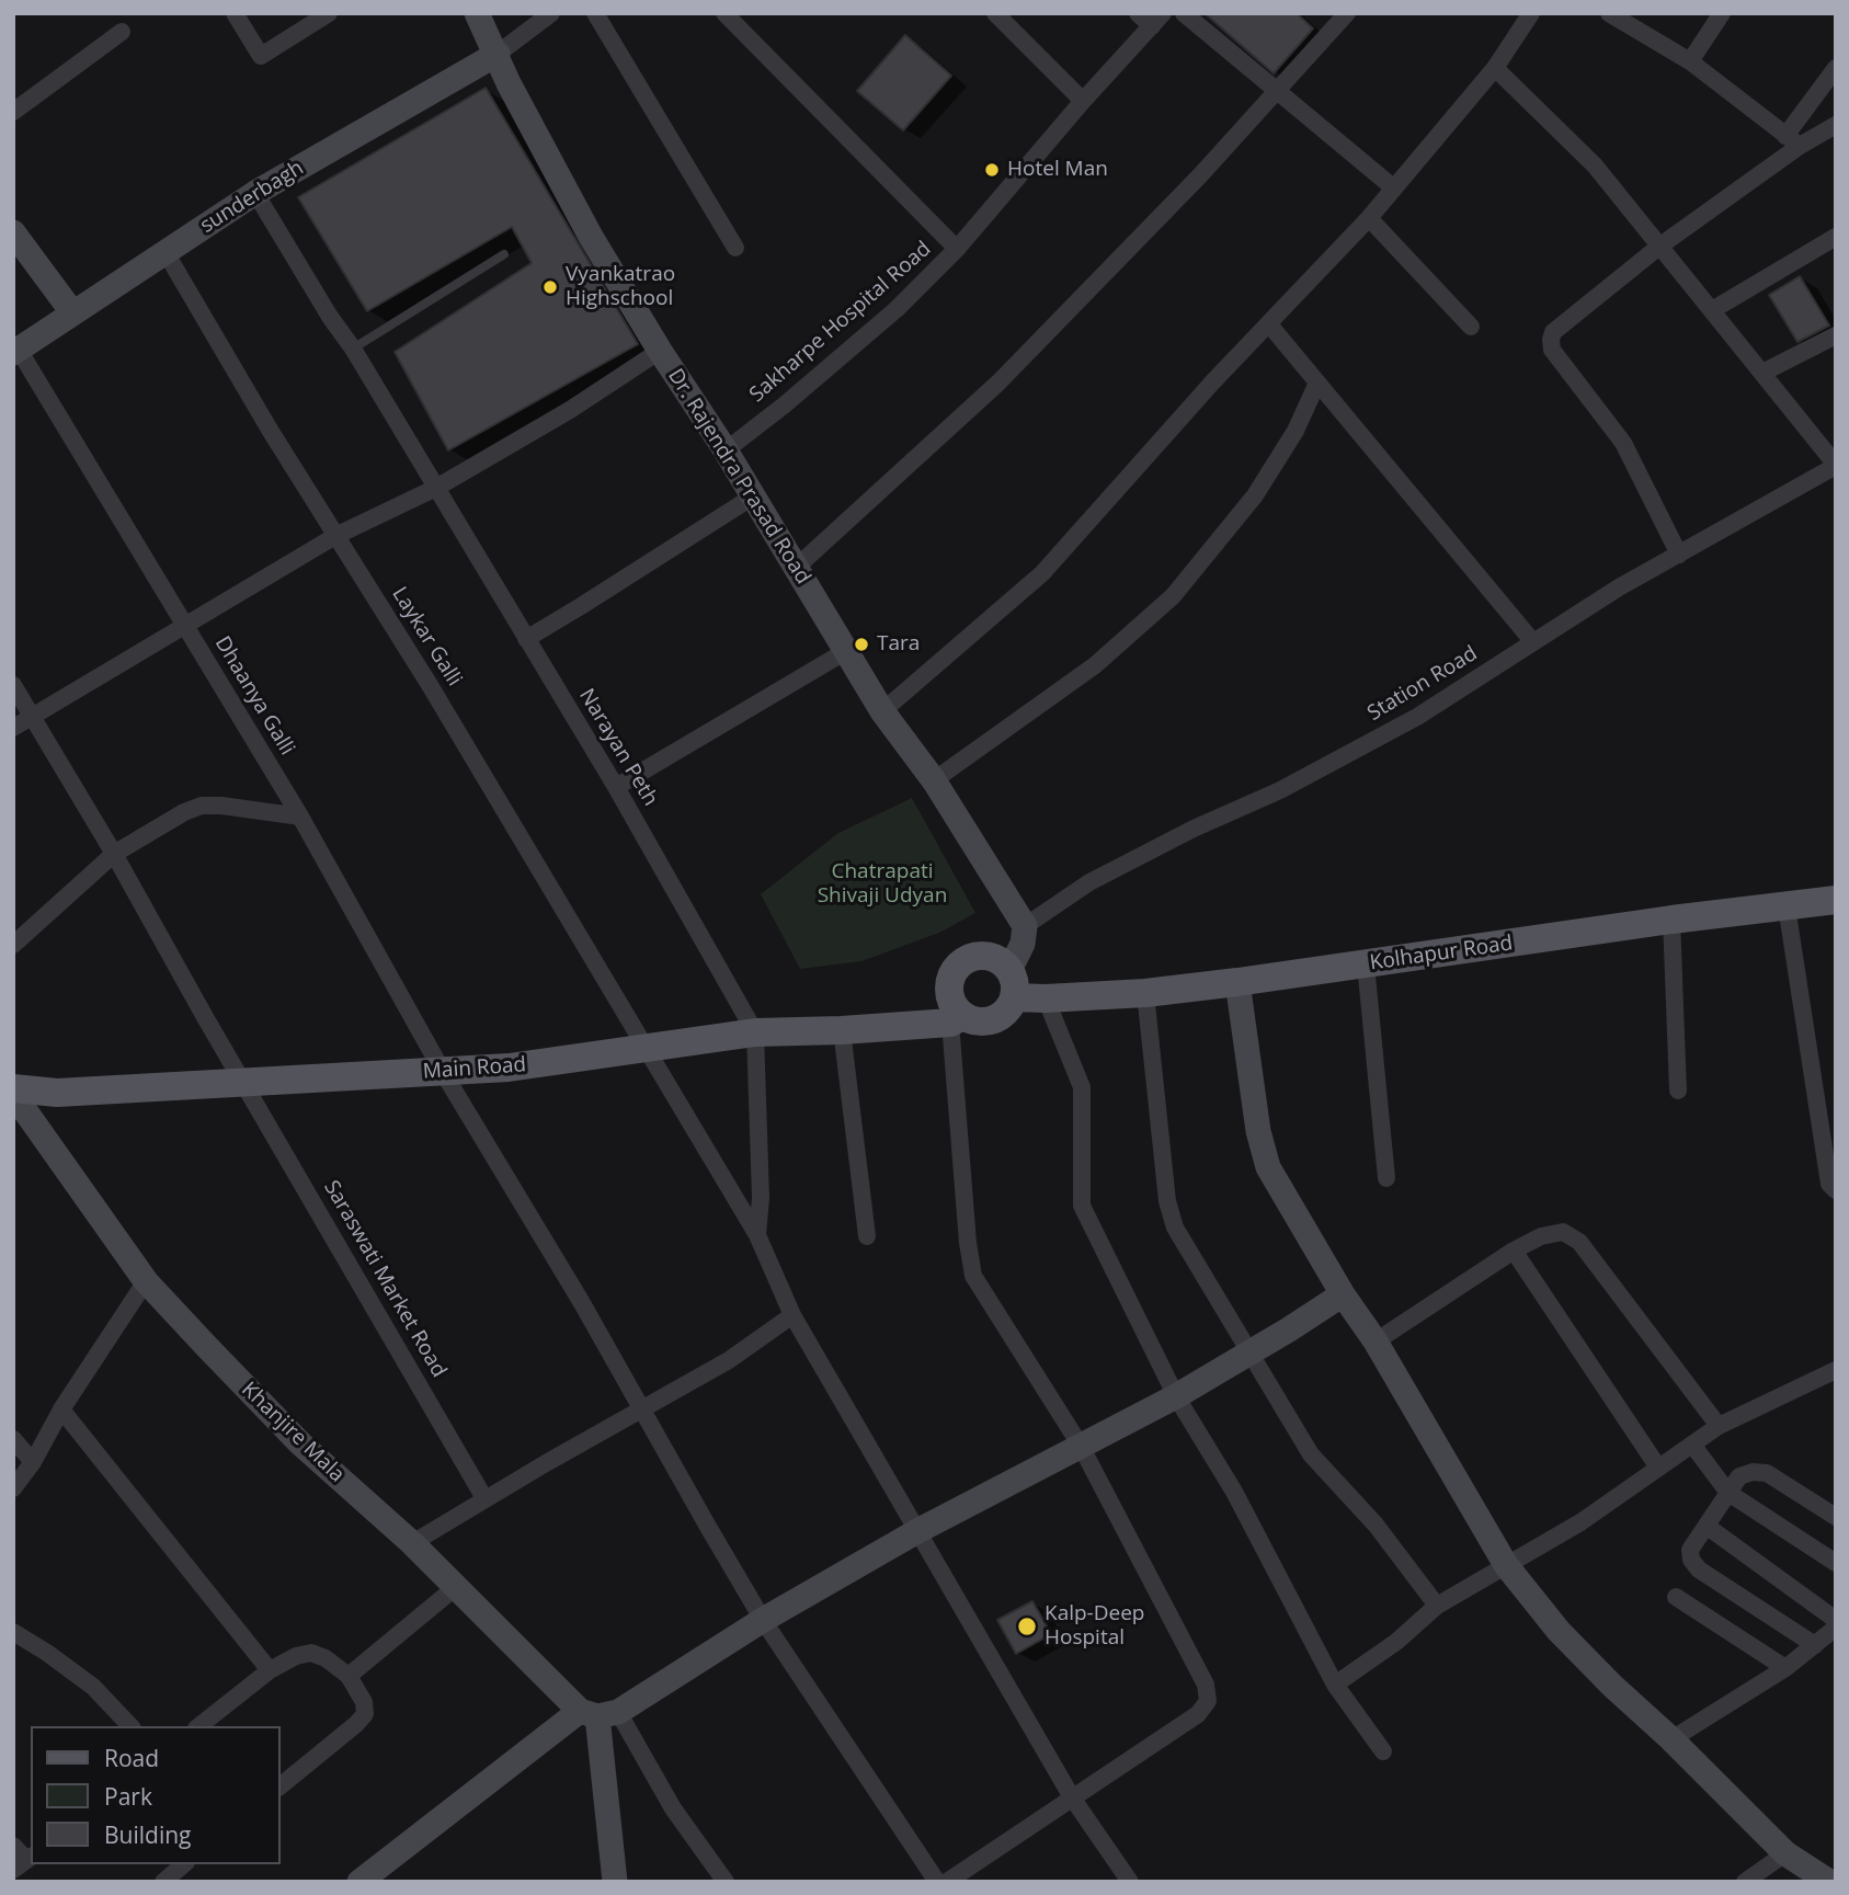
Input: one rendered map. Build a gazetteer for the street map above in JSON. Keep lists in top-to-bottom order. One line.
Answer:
{"streets":{"main road":["sunderbagh","Dr. Rajendra Prasad Road","Kolhapur Road","Main Road","Khanjire Mala"],"street":["Sakharpe Hospital Road","Laykar Galli","Station Road","Dhaanya Galli","Narayan Peth","Saraswati Market Road"]},"crossings":[["sunderbagh","Dr. Rajendra Prasad Road"],["sunderbagh","Laykar Galli"],["sunderbagh","Dhaanya Galli"],["sunderbagh","Narayan Peth"],["Sakharpe Hospital Road","Dr. Rajendra Prasad Road"],["Dr. Rajendra Prasad Road","Station Road"],["Laykar Galli","Main Road"],["Dhaanya Galli","Main Road"],["Narayan Peth","Main Road"],["Kolhapur Road","Main Road"],["Main Road","Saraswati Market Road"]],"parks":["Chatrapati Shivaji Udyan"],"places":["Hotel Man","Vyankatrao Highschool","Tara","Kalp-Deep Hospital"],"legend":["Road","Park","Building"]}
